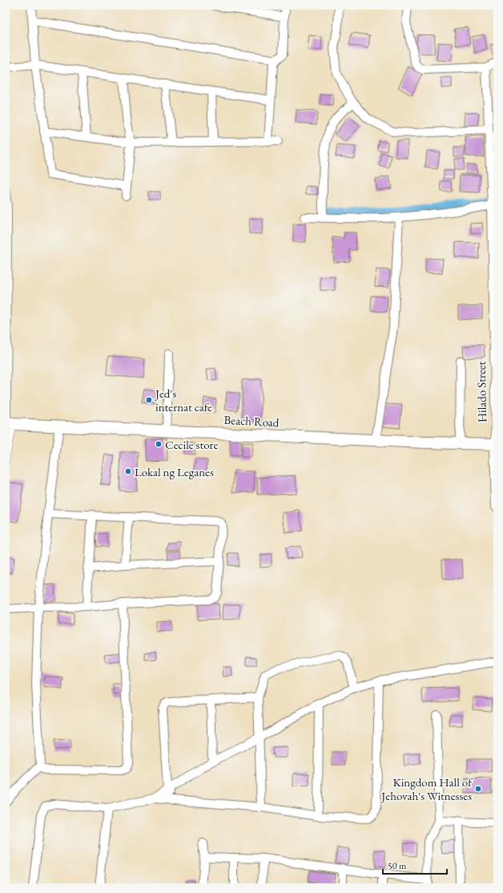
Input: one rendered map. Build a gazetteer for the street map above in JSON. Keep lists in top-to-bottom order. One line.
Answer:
{"streets":{"main road":["Hilado Street","Beach Road"]},"crossings":[["Hilado Street","Beach Road"]],"places":["Jed's internat cafe","Cecile store","Lokal ng Leganes","Kingdom Hall of Jehovah's Witnesses"],"scale_bar":"50 m"}
